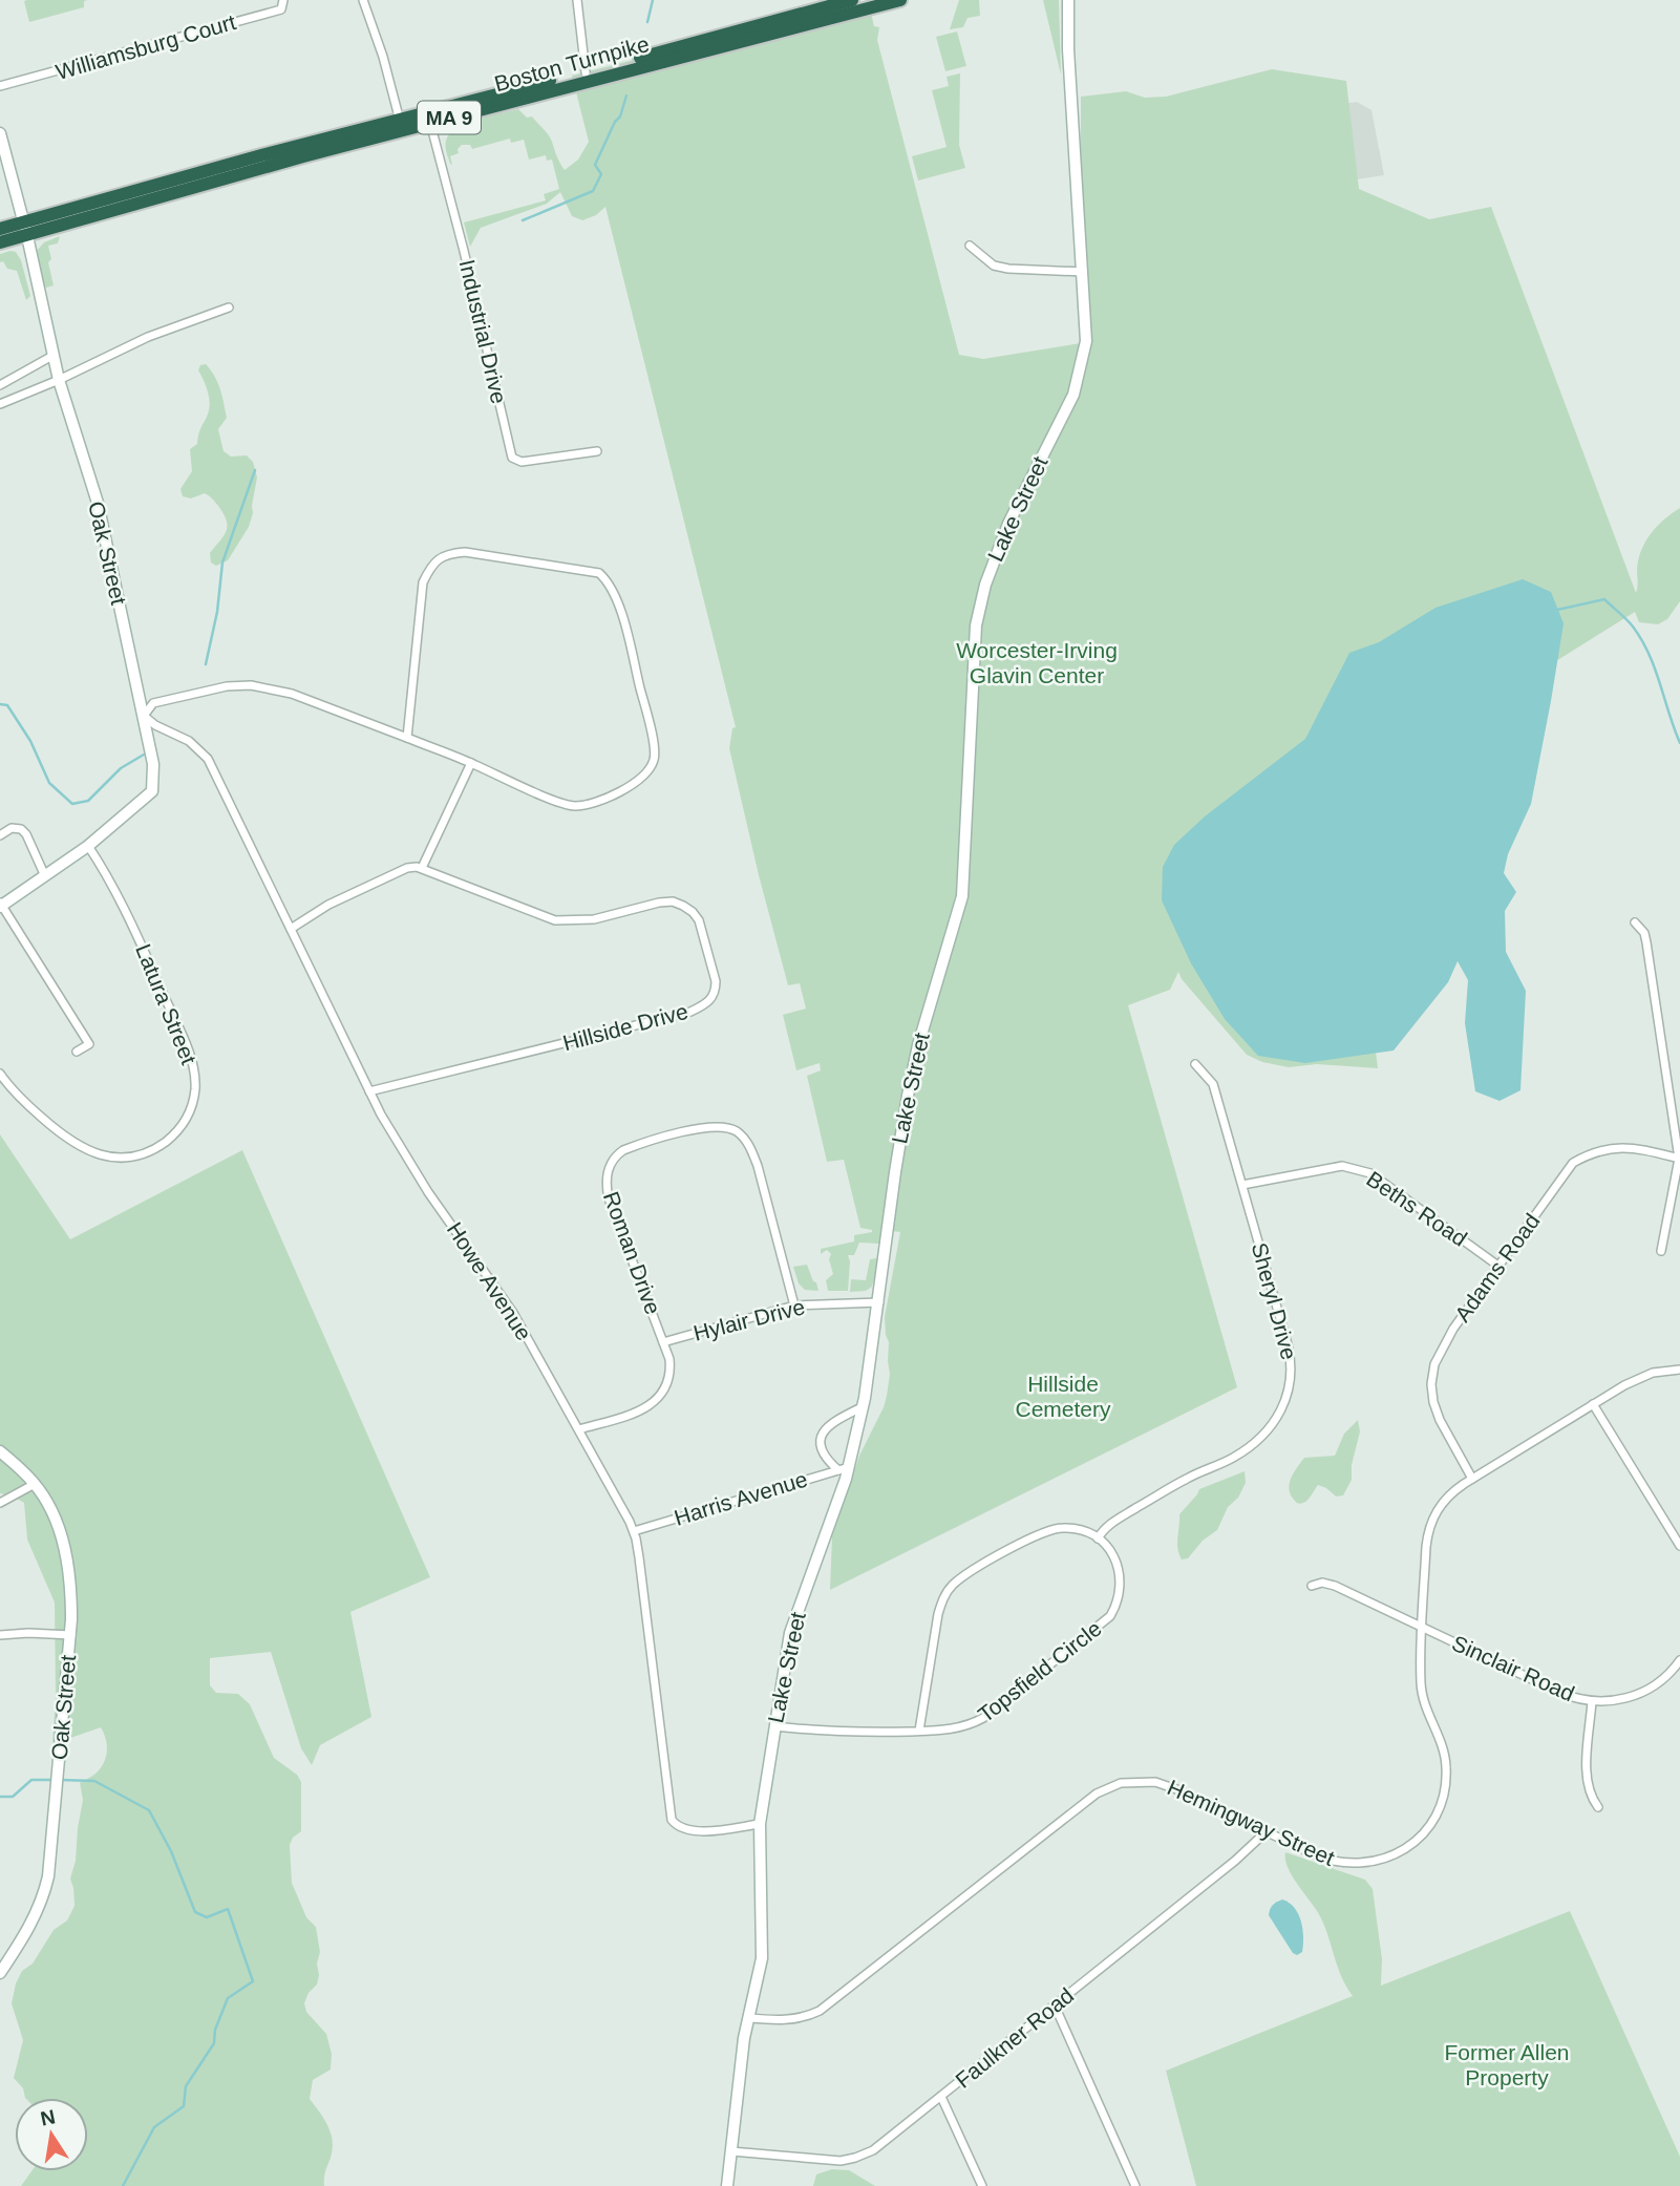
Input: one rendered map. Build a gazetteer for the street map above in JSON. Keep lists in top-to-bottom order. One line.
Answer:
{"streets":{"highway":["Boston Turnpike","MA 9"],"main road":["Lake Street","Oak Street"],"street":["Williamsburg Court","Industrial Drive","Latura Street","Hillside Drive","Beths Road","Roman Drive","Adams Road","Howe Avenue","Sheryl Drive","Hylair Drive","Harris Avenue","Sinclair Road","Topsfield Circle","Hemingway Street","Faulkner Road"]},"crossings":[["Boston Turnpike","Industrial Drive"],["Boston Turnpike","Oak Street"],["Lake Street","Howe Avenue"],["Lake Street","Hylair Drive"],["Lake Street","Harris Avenue"],["Lake Street","Topsfield Circle"],["Lake Street","Hemingway Street"],["Lake Street","Faulkner Road"],["Oak Street","Latura Street"],["Oak Street","Howe Avenue"],["Hillside Drive","Howe Avenue"],["Beths Road","Adams Road"],["Beths Road","Sheryl Drive"],["Roman Drive","Howe Avenue"],["Roman Drive","Hylair Drive"],["Adams Road","Hemingway Street"],["Howe Avenue","Harris Avenue"],["Sheryl Drive","Topsfield Circle"],["Sinclair Road","Hemingway Street"],["Hemingway Street","Faulkner Road"]],"parks":["Worcester-Irving Glavin Center","Hillside Cemetery","Former Allen Property"],"north":"top"}
